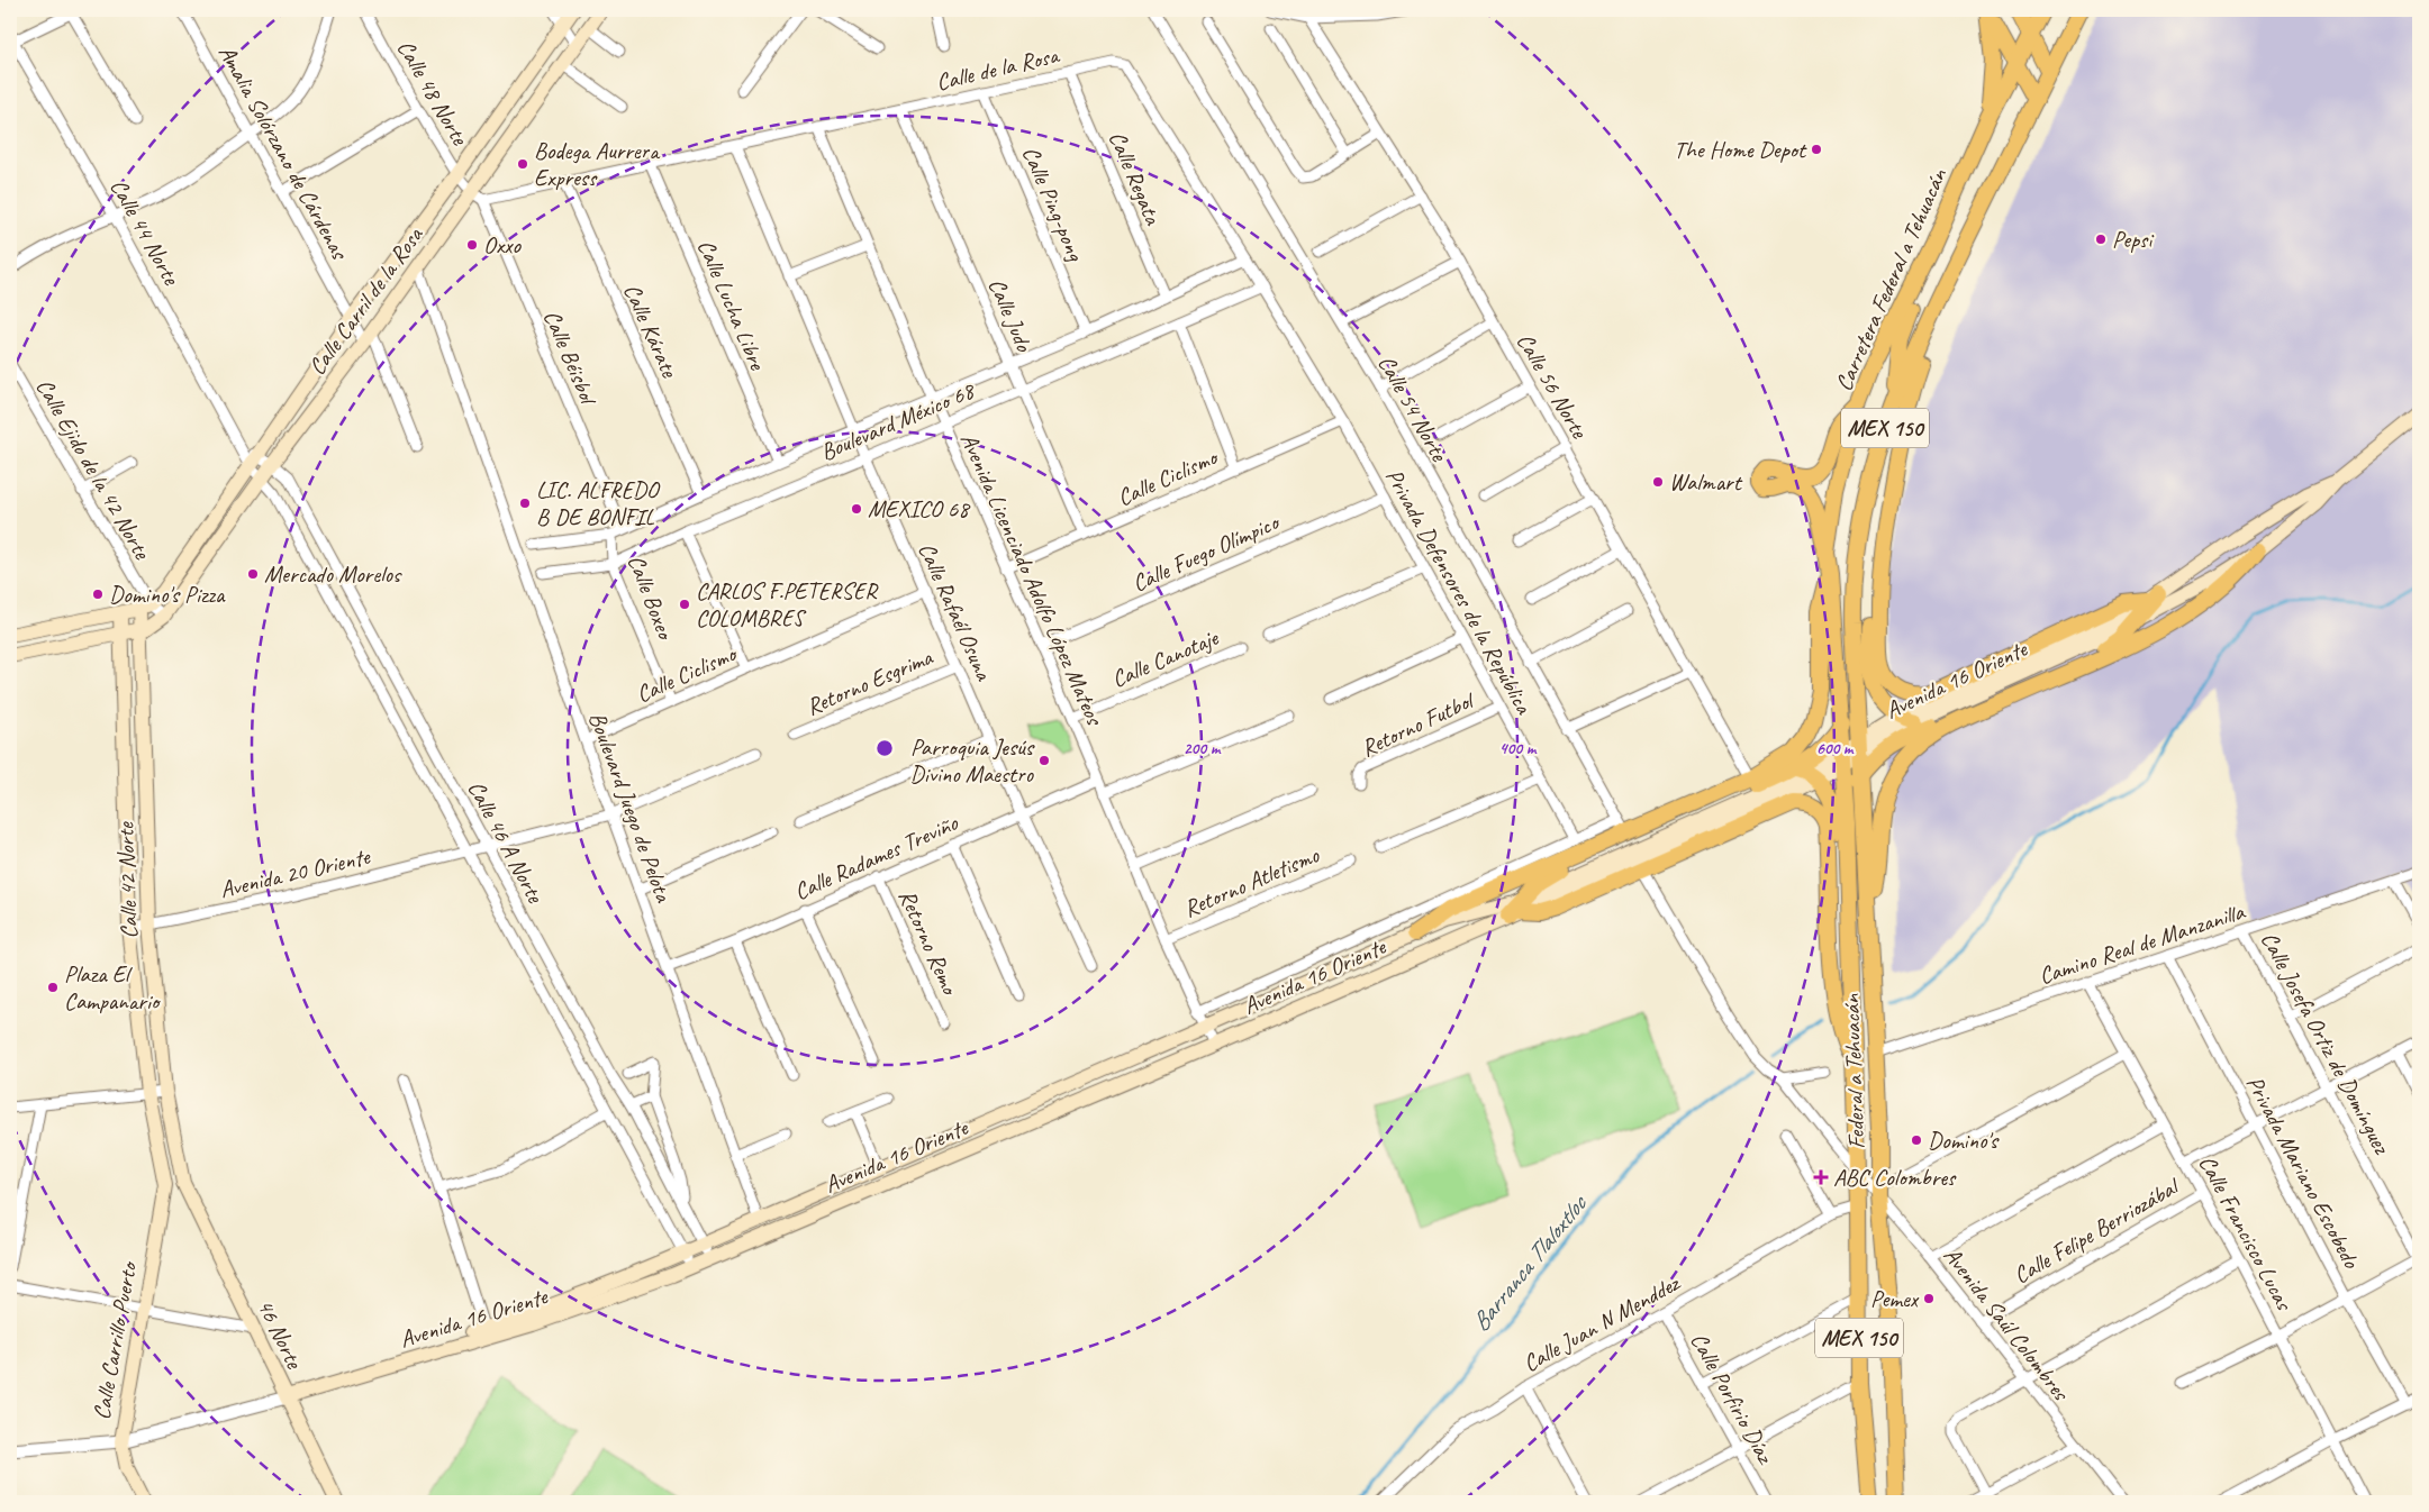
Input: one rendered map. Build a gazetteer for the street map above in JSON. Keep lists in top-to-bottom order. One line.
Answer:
{"streets":{"main road":["Carretera Federal a Tehuacán","Calle Carril de la Rosa","MEX 150","Avenida 16 Oriente","Calle 42 Norte","Federal a Tehuacán","46 Norte","Calle Carrillo Puerto"],"street":["Calle de la Rosa","Calle 48 Norte","Amalia Solórzano de Cárdenas","Calle Regata","Calle Ping-pong","Calle 44 Norte","Calle Lucha Libre","Calle Judo","Calle Kárate","Calle Béisbol","Calle 56 Norte","Calle 54 Norte","Boulevard México 68","Calle Ejido de la 42 Norte","Calle Ciclismo","Calle Fuego Olímpico","Avenida Licenciado Adolfo López Mateos","Privada Defensores de la República","Calle Boxeo","Calle Rafaél Osuna","Calle Canotaje","Retorno Esgrima","Retorno Futbol","Boulevard Juego de Pelota","Calle 46 A Norte","Calle Radames Treviño","Avenida 20 Oriente","Retorno Atletismo","Retorno Remo","Camino Real de Manzanilla","Calle Josefa Ortiz de Domínguez","Privada Mariano Escobedo","Calle Felipe Berriozábal","Calle Francisco Lucas","Calle Juan N Menddez","Avenida Saúl Colombres","Calle Porfirio Díaz"]},"crossings":[["Calle de la Rosa","Calle 48 Norte"],["Calle de la Rosa","Calle Regata"],["Calle de la Rosa","Calle Ping-pong"],["Calle de la Rosa","Calle Carril de la Rosa"],["Calle de la Rosa","Calle Lucha Libre"],["Calle de la Rosa","Calle Judo"],["Calle de la Rosa","Calle Kárate"],["Calle de la Rosa","Calle Béisbol"],["Calle de la Rosa","Boulevard México 68"],["Calle de la Rosa","Calle Ciclismo"],["Calle de la Rosa","Avenida Licenciado Adolfo López Mateos"],["Calle de la Rosa","Privada Defensores de la República"],["Calle de la Rosa","Calle Rafaél Osuna"],["Calle 48 Norte","Calle Carril de la Rosa"],["Calle 48 Norte","Calle Béisbol"],["Amalia Solórzano de Cárdenas","Calle Carril de la Rosa"],["Calle Regata","Boulevard México 68"],["Calle Ping-pong","Boulevard México 68"],["Calle 44 Norte","Calle Carril de la Rosa"],["Calle 44 Norte","Calle 46 A Norte"],["Carretera Federal a Tehuacán","Avenida 16 Oriente"],["Carretera Federal a Tehuacán","Federal a Tehuacán"],["Calle Carril de la Rosa","Calle Béisbol"],["Calle Carril de la Rosa","Calle Ejido de la 42 Norte"],["Calle Carril de la Rosa","Boulevard Juego de Pelota"],["Calle Carril de la Rosa","Calle 46 A Norte"],["Calle Carril de la Rosa","Calle 42 Norte"],["Calle Lucha Libre","Boulevard México 68"],["Calle Judo","Boulevard México 68"],["Calle Judo","Calle Ciclismo"],["Calle Kárate","Boulevard México 68"],["Calle Béisbol","Boulevard México 68"],["Boulevard México 68","Avenida Licenciado Adolfo López Mateos"],["Boulevard México 68","Calle Boxeo"],["Boulevard México 68","Calle Rafaél Osuna"],["MEX 150","Avenida 16 Oriente"],["MEX 150","Federal a Tehuacán"],["Calle Ejido de la 42 Norte","Calle 42 Norte"],["Calle Ciclismo","Avenida Licenciado Adolfo López Mateos"],["Calle Ciclismo","Privada Defensores de la República"],["Calle Ciclismo","Calle Boxeo"],["Calle Ciclismo","Calle Rafaél Osuna"],["Calle Ciclismo","Boulevard Juego de Pelota"],["Calle Fuego Olímpico","Avenida Licenciado Adolfo López Mateos"],["Calle Fuego Olímpico","Privada Defensores de la República"],["Avenida Licenciado Adolfo López Mateos","Calle Canotaje"],["Avenida Licenciado Adolfo López Mateos","Avenida 16 Oriente"],["Avenida Licenciado Adolfo López Mateos","Calle Radames Treviño"],["Avenida Licenciado Adolfo López Mateos","Retorno Atletismo"],["Privada Defensores de la República","Retorno Futbol"],["Calle Rafaél Osuna","Retorno Esgrima"],["Calle Rafaél Osuna","Calle Radames Treviño"],["Avenida 16 Oriente","Boulevard Juego de Pelota"],["Avenida 16 Oriente","Calle 46 A Norte"],["Avenida 16 Oriente","Federal a Tehuacán"],["Avenida 16 Oriente","46 Norte"],["Boulevard Juego de Pelota","Calle Radames Treviño"],["Boulevard Juego de Pelota","Avenida 20 Oriente"],["Calle 46 A Norte","Avenida 20 Oriente"],["Calle Radames Treviño","Retorno Remo"],["Avenida 20 Oriente","Calle 42 Norte"],["Calle 42 Norte","46 Norte"],["Calle 42 Norte","Calle Carrillo Puerto"],["Camino Real de Manzanilla","Calle Josefa Ortiz de Domínguez"],["Camino Real de Manzanilla","Federal a Tehuacán"],["Camino Real de Manzanilla","Privada Mariano Escobedo"],["Camino Real de Manzanilla","Calle Francisco Lucas"],["Federal a Tehuacán","Calle Juan N Menddez"],["Federal a Tehuacán","Avenida Saúl Colombres"],["Calle Felipe Berriozábal","Calle Francisco Lucas"],["Calle Felipe Berriozábal","Avenida Saúl Colombres"],["Calle Juan N Menddez","Calle Porfirio Díaz"]],"water":["Barranca Tlaloxtloc"],"places":{"other":["The Home Depot","Bodega Aurrera Express","Pepsi","Oxxo","Walmart","LIC. ALFREDO B DE BONFIL","MEXICO 68","Mercado Morelos","Domino's Pizza","CARLOS F.PETERSER COLOMBRES","Parroquia Jesús Divino Maestro","Plaza El Campanario","Domino's","Pemex"],"health":["ABC Colombres"]},"rings":["200 m","400 m","600 m"]}
